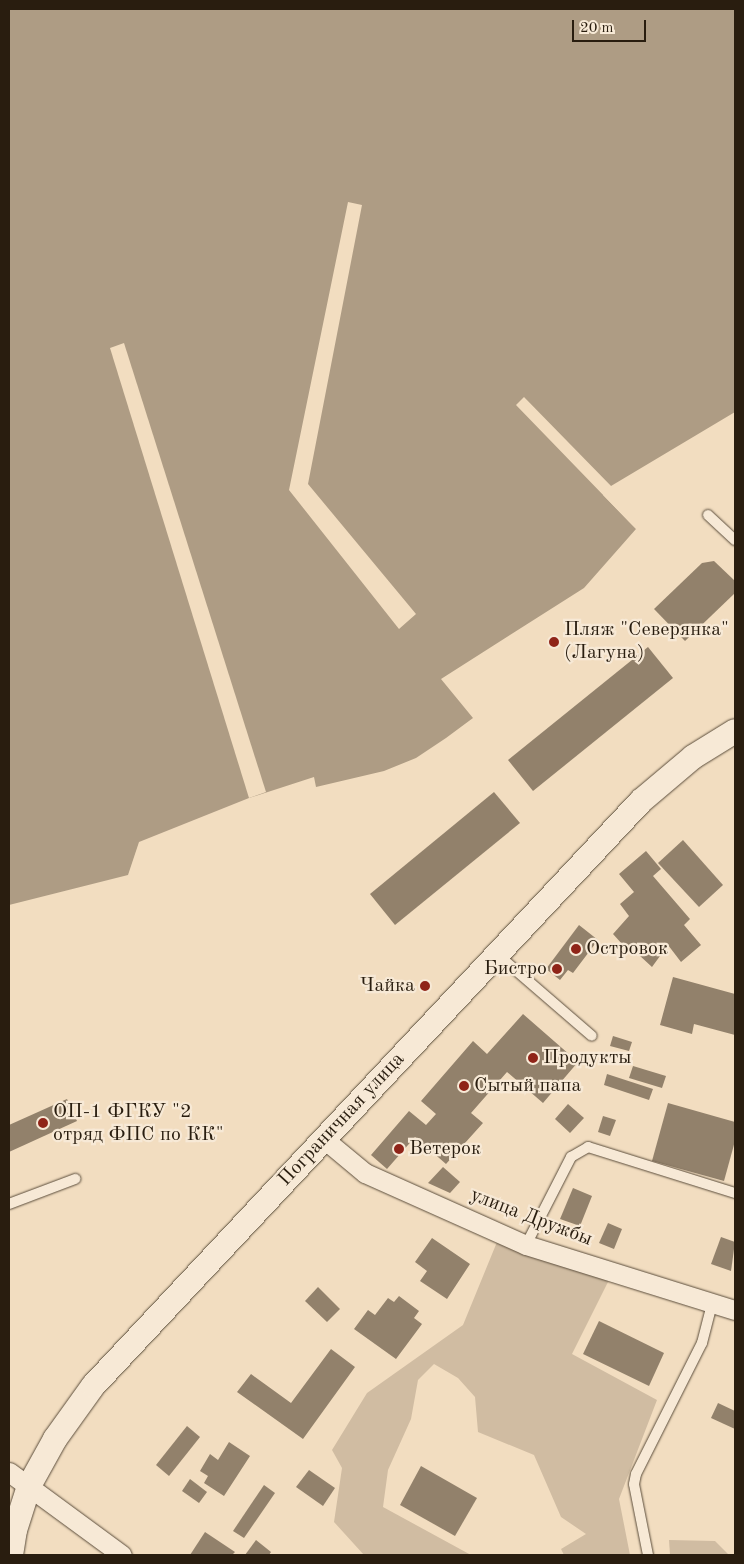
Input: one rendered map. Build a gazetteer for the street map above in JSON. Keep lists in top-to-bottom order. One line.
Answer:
{"streets":{"street":["Пограничная улица","улица Дружбы"]},"crossings":[["Пограничная улица","улица Дружбы"]],"places":["Пляж \"Северянка\" (Лагуна)","Островок","Бистро","Чайка","Продукты","Сытый папа","ОП-1 ФГКУ \"2 отряд ФПС по КК\"","Ветерок"],"scale_bar":"20 m"}
